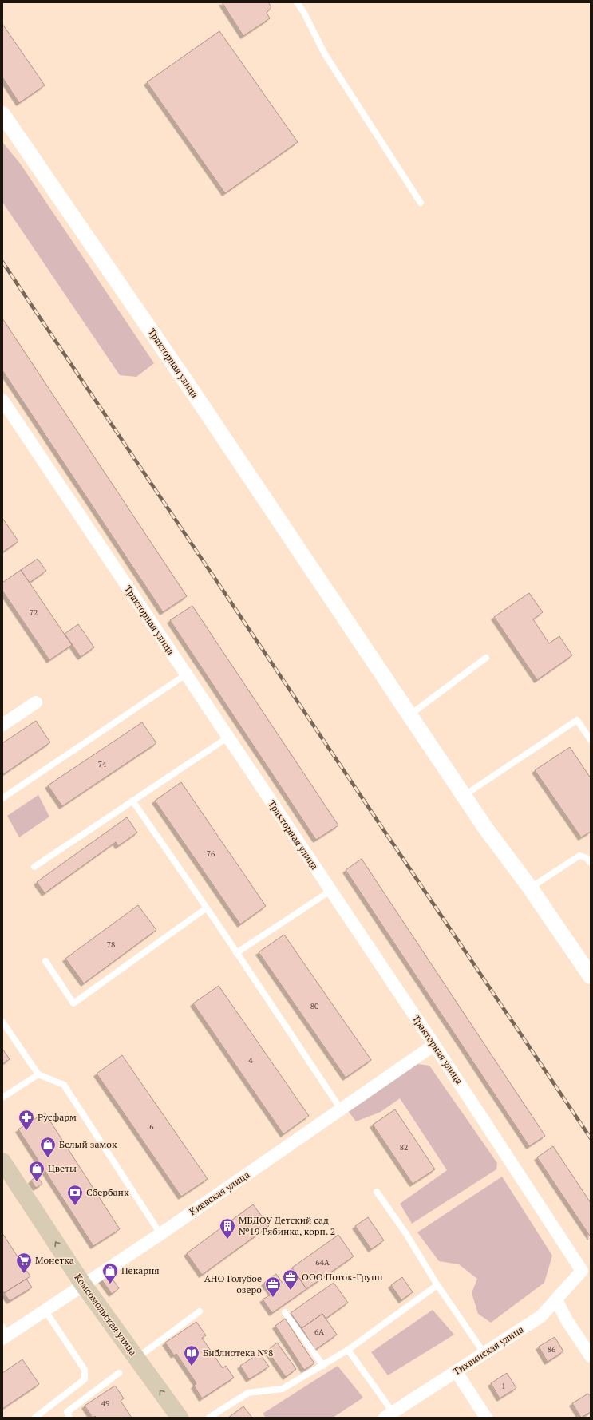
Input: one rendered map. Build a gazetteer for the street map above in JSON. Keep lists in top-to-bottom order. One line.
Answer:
{"streets":{"main road":["Комсомольская улица"],"street":["Тракторная улица","Киевская улица","Тихвинская улица"]},"crossings":[["Тракторная улица","Киевская улица"],["Тракторная улица","Тихвинская улица"],["Киевская улица","Комсомольская улица"]],"one_way":["Комсомольская улица"],"places":{"pharmacy":["Русфарм"],"shop":["Белый замок","Цветы","Пекарня"],"bank":["Сбербанк"],"building":["МБДОУ Детский сад №19 Рябинка, корп. 2"],"supermarket":["Монетка"],"office":["ООО Поток-Групп","АНО Голубое озеро"],"library":["Библиотека №8"]},"house_numbers":["72","74","76","78","80","4","6","82","64А","6А","86","1","49"]}
